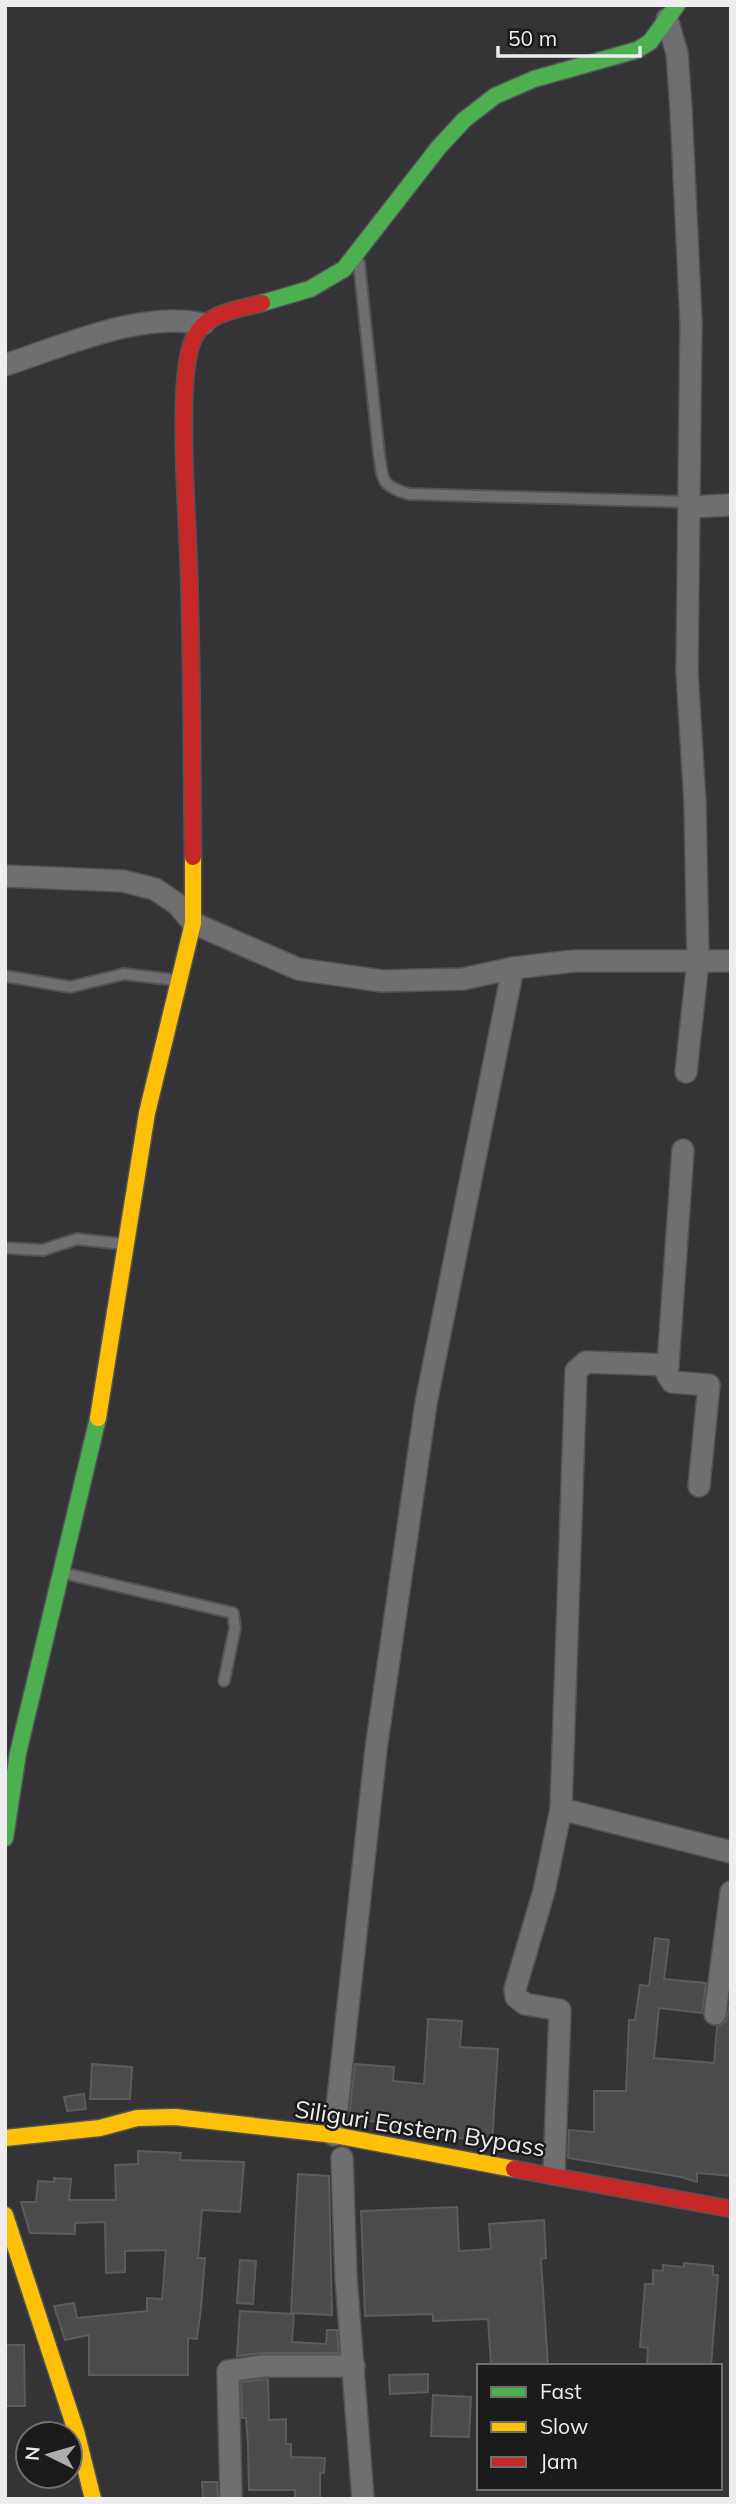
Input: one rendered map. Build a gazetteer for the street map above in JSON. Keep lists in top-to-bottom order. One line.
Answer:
{"streets":{"street":["Siliguri Eastern Bypass"]},"legend":["Fast","Slow","Jam"],"scale_bar":"50 m","north":"left"}
